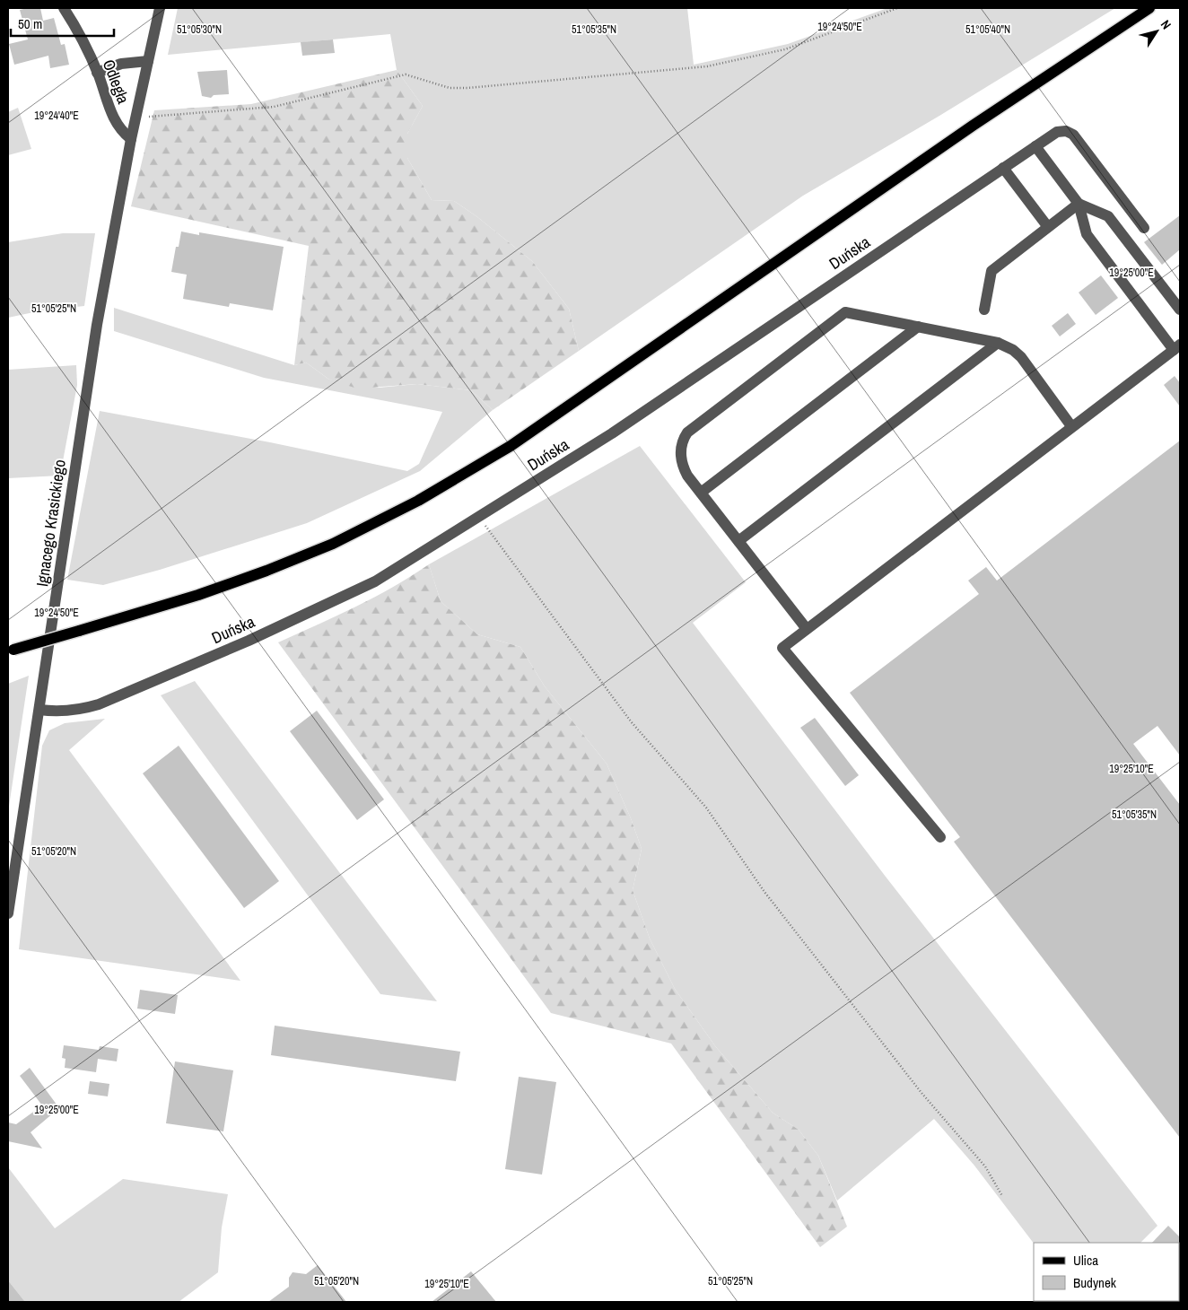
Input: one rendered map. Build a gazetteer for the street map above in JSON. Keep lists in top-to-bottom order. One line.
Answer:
{"streets":{"street":["Odległa","Duńska","Ignacego Krasickiego"]},"crossings":[["Odległa","Ignacego Krasickiego"],["Duńska","Ignacego Krasickiego"]],"legend":["Ulica","Budynek"],"scale_bar":"50 m","north":"top right","coordinates":["19°24'50\"E","51°05'30\"N","51°05'35\"N","51°05'40\"N","19°24'40\"E","19°25'00\"E","51°05'25\"N","19°25'10\"E","51°05'20\"N"]}
